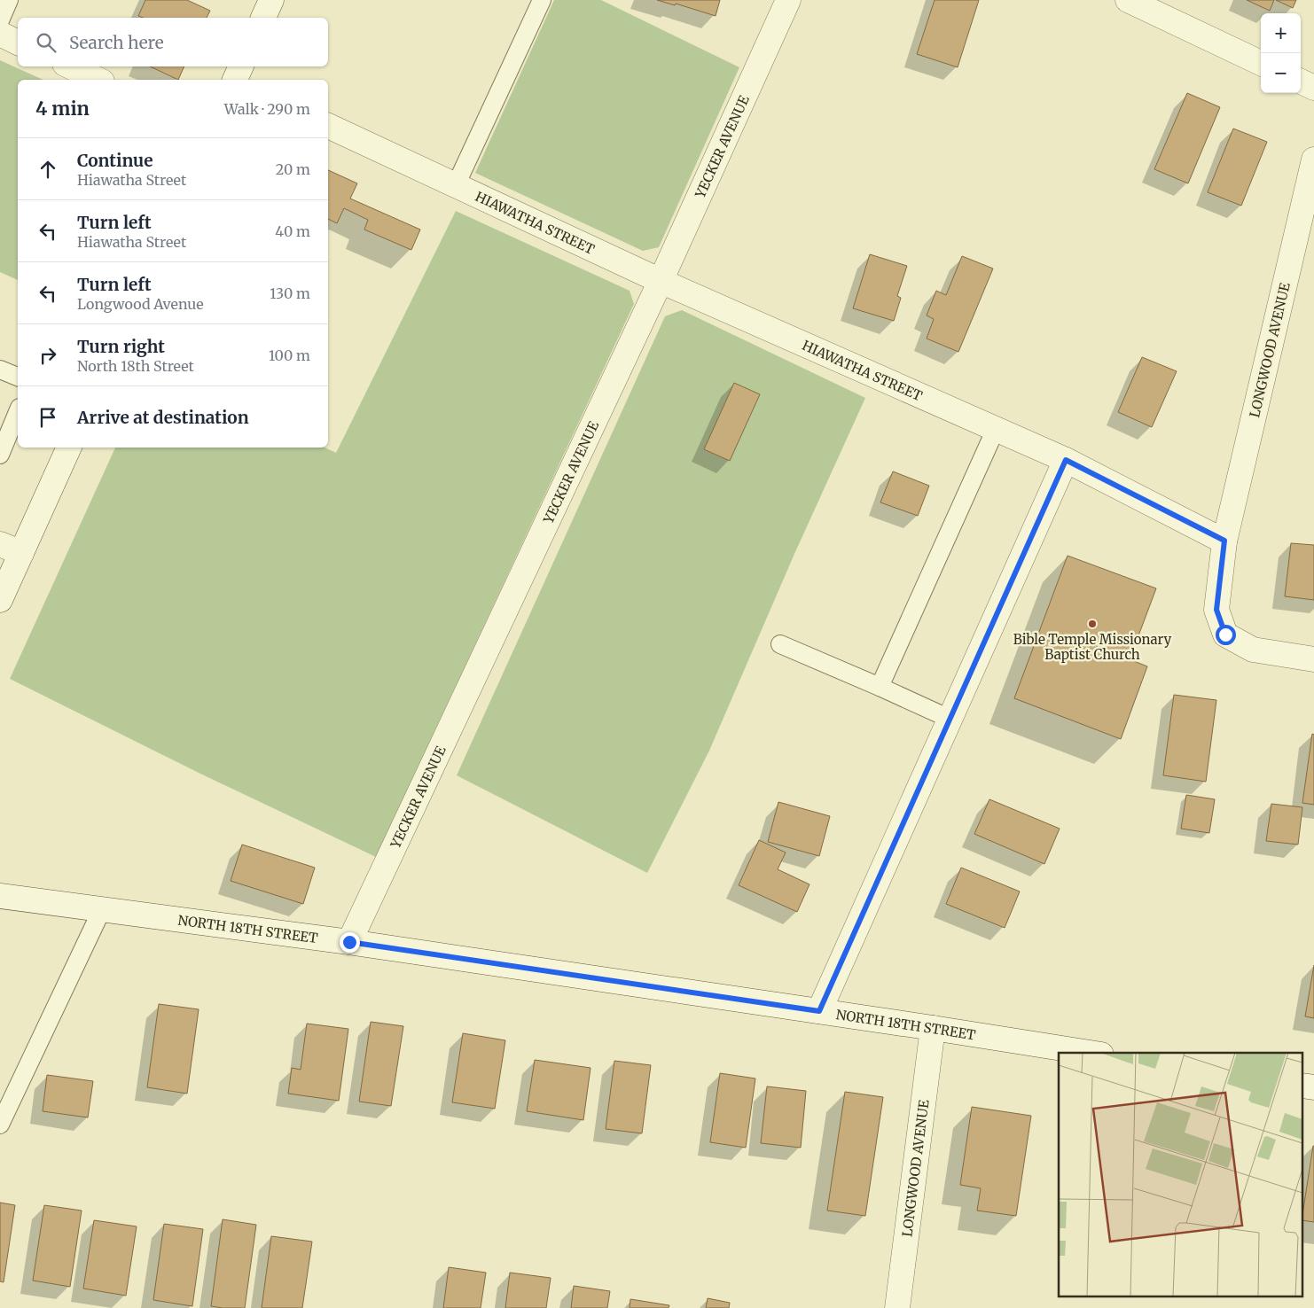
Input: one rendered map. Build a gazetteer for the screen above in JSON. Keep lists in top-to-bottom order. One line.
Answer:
{"streets":{"street":["YECKER AVENUE","HIAWATHA STREET","LONGWOOD AVENUE","NORTH 18TH STREET"]},"crossings":[["YECKER AVENUE","HIAWATHA STREET"],["YECKER AVENUE","NORTH 18TH STREET"],["HIAWATHA STREET","LONGWOOD AVENUE"],["LONGWOOD AVENUE","NORTH 18TH STREET"]],"places":["Bible Temple Missionary Baptist Church"],"page":{"map_buttons":["+","−"],"search":"Search here","heading":["4 min","Walk · 290 m"],"list":[["Continue","Hiawatha Street","20 m"],["Turn left","Hiawatha Street","40 m"],["Turn left","Longwood Avenue","130 m"],["Turn right","North 18th Street","100 m"],"Arrive at destination"]}}
